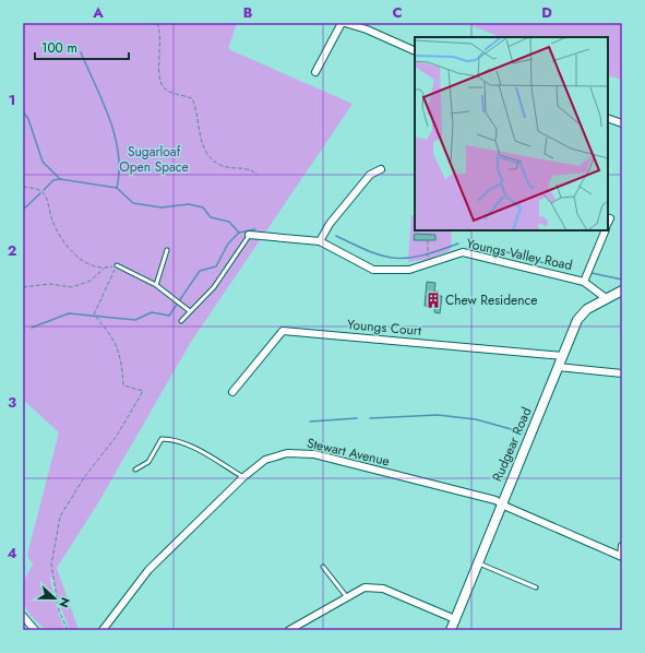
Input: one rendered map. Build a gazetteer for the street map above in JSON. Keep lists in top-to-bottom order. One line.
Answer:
{"streets":{"street":["Youngs Valley Road","Youngs Court","Rudgear Road","Stewart Avenue"]},"crossings":[["Youngs Valley Road","Rudgear Road"],["Youngs Court","Rudgear Road"],["Rudgear Road","Stewart Avenue"]],"parks":["Sugarloaf Open Space"],"places":{"building":["Chew Residence"]},"scale_bar":"100 m","north":"right","grid":{"columns":["A","B","C","D"],"rows":["1","2","3","4"]}}
